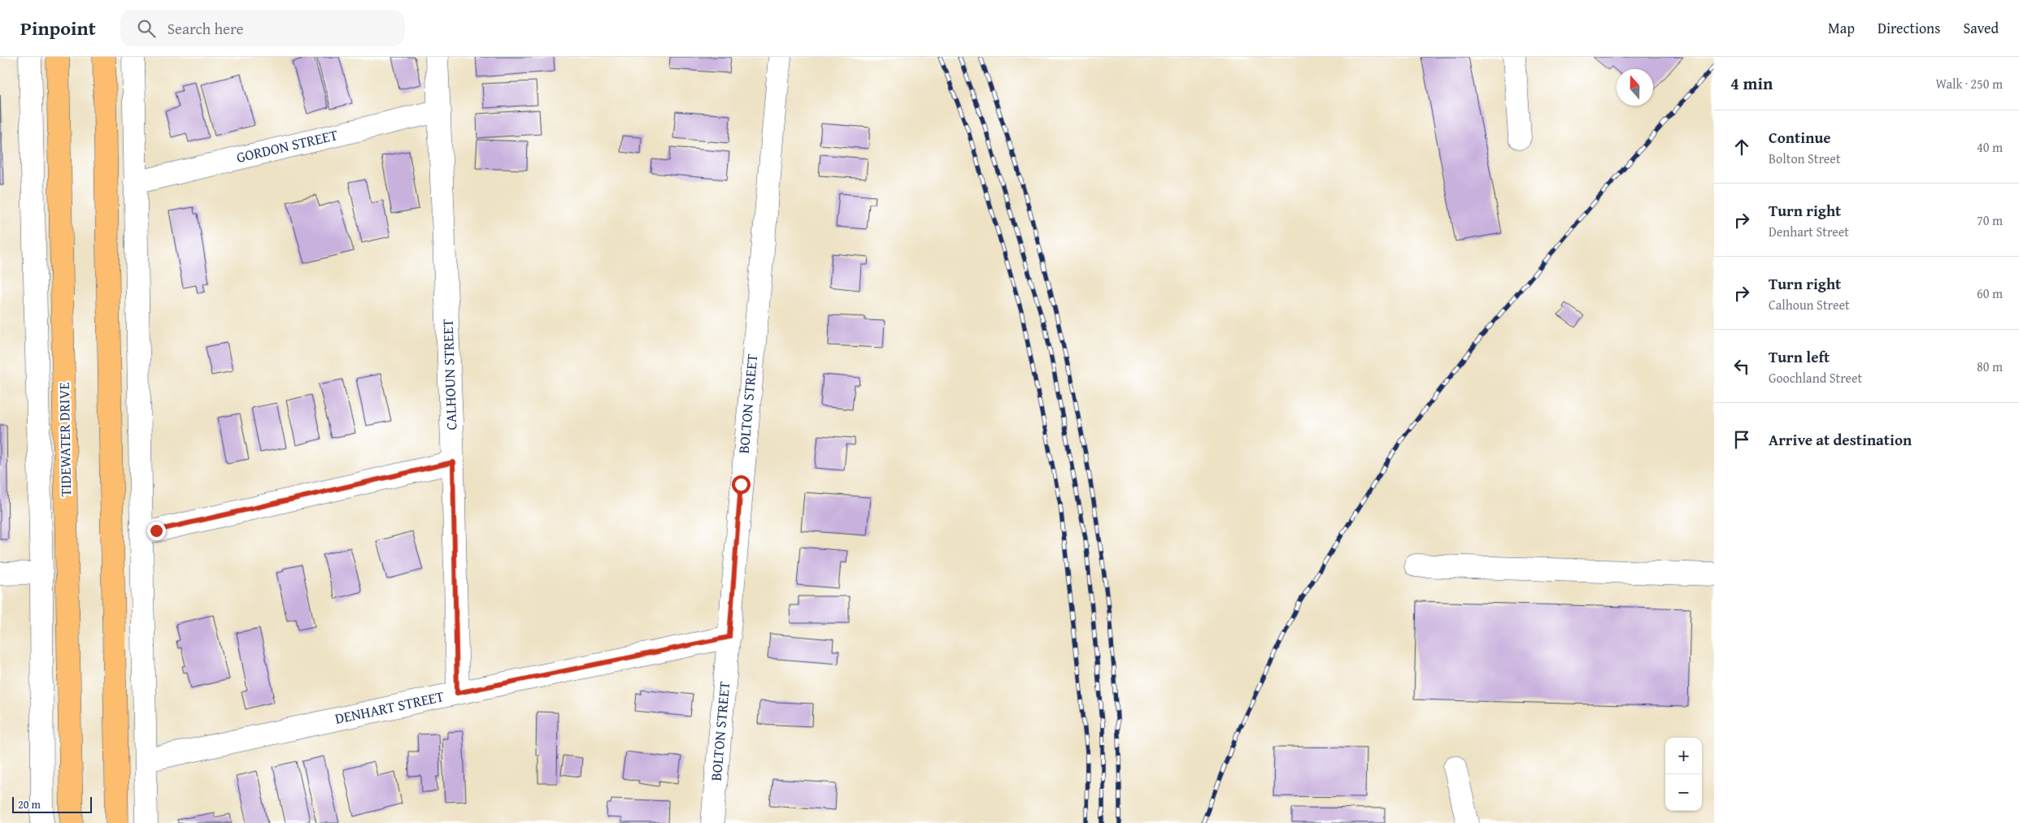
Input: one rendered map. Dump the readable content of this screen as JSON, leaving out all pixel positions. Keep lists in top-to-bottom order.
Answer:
{
  "streets": {
    "highway": ["TIDEWATER DRIVE"],
    "street": [
      "GORDON STREET",
      "CALHOUN STREET",
      "BOLTON STREET",
      "DENHART STREET"
    ]
  },
  "crossings": [
    ["GORDON STREET", "CALHOUN STREET"],
    ["CALHOUN STREET", "DENHART STREET"],
    ["BOLTON STREET", "DENHART STREET"]
  ],
  "scale_bar": "20 m",
  "north": "top",
  "page": {
    "header": "Pinpoint",
    "search": "Search here",
    "nav": ["Map", "Directions", "Saved"],
    "heading": ["4 min", "Walk · 250 m"],
    "list": [
      ["Continue", "Bolton Street", "40 m"],
      ["Turn right", "Denhart Street", "70 m"],
      ["Turn right", "Calhoun Street", "60 m"],
      ["Turn left", "Goochland Street", "80 m"],
      "Arrive at destination"
    ],
    "map_buttons": ["+", "−"],
    "scale": "20 m"
  }
}
